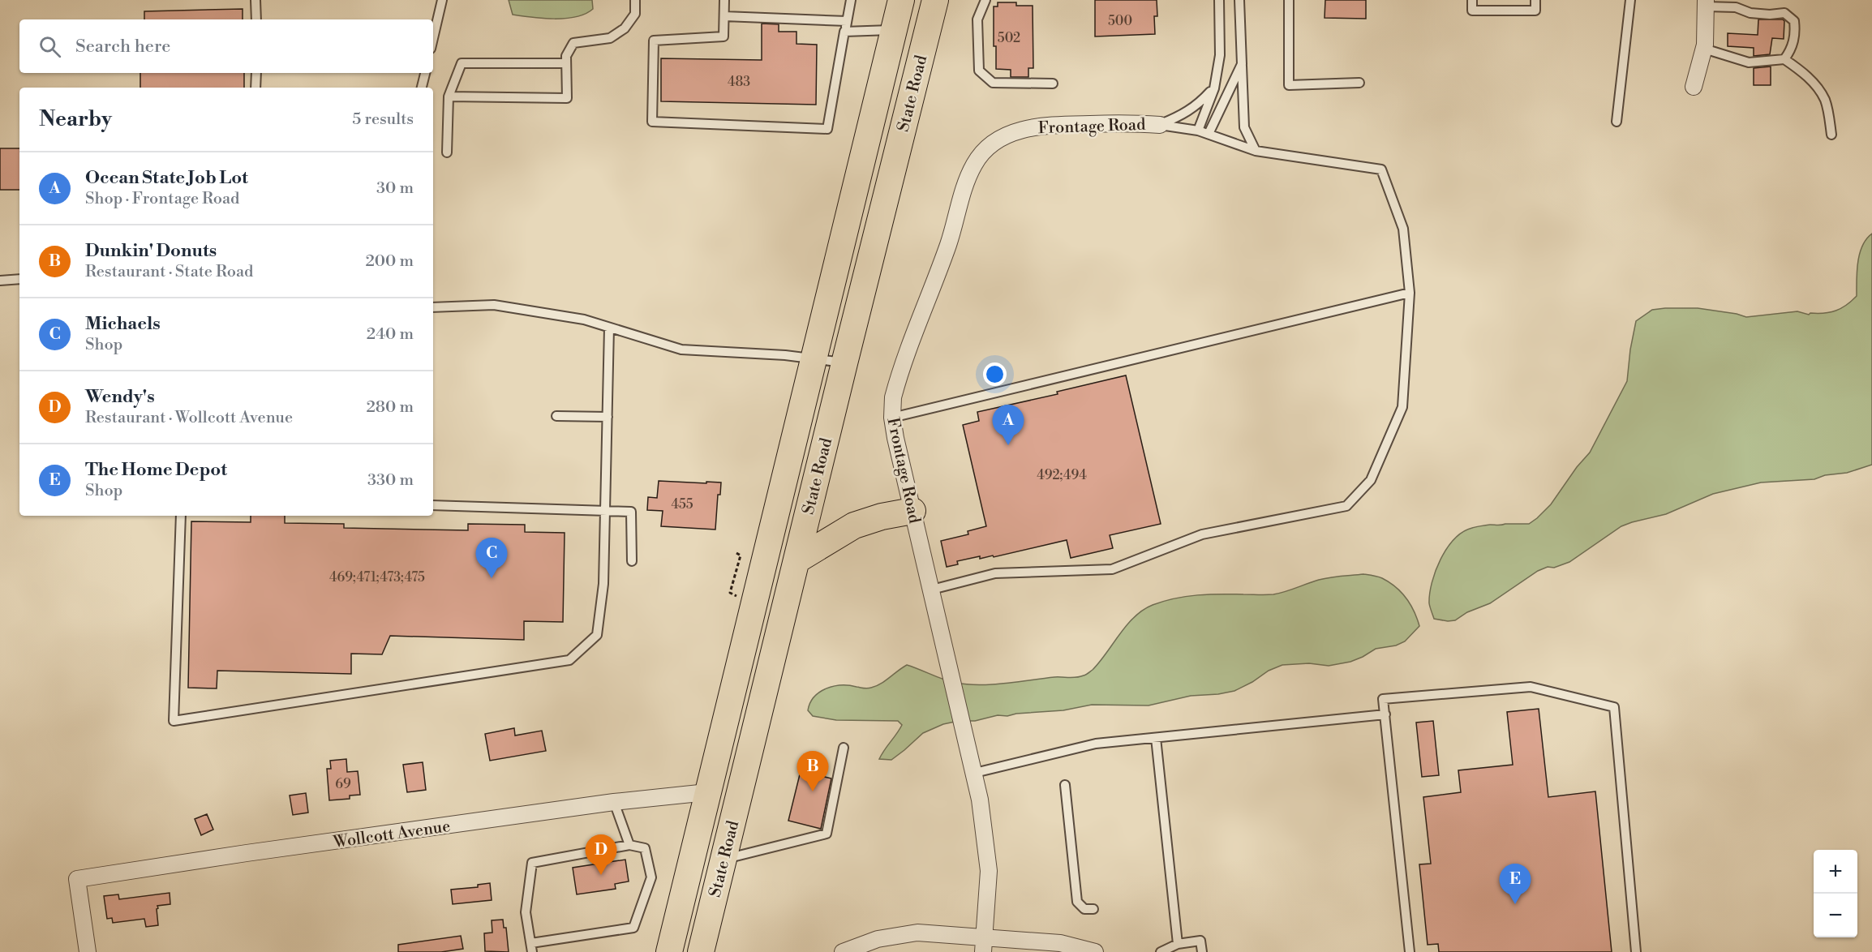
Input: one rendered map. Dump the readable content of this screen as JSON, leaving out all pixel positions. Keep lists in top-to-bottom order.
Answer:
{
  "streets": {
    "main road": ["State Road"],
    "street": ["Frontage Road", "Wollcott Avenue"]
  },
  "crossings": [
    ["State Road", "Wollcott Avenue"]
  ],
  "house_numbers": [
    "500",
    "502",
    "483",
    "492;494",
    "455",
    "469;471;473;475",
    "69"
  ],
  "page": {
    "search": "Search here",
    "heading": ["Nearby", "5 results"],
    "list": [
      {
        "mark": "A",
        "name": "Ocean State Job Lot",
        "note": "Shop · Frontage Road",
        "value": "30 m"
      },
      {
        "mark": "B",
        "name": "Dunkin' Donuts",
        "note": "Restaurant · State Road",
        "value": "200 m"
      },
      {
        "mark": "C",
        "name": "Michaels",
        "note": "Shop",
        "value": "240 m"
      },
      {
        "mark": "D",
        "name": "Wendy's",
        "note": "Restaurant · Wollcott Avenue",
        "value": "280 m"
      },
      {
        "mark": "E",
        "name": "The Home Depot",
        "note": "Shop",
        "value": "330 m"
      }
    ],
    "pins": [
      "A",
      "C",
      "B",
      "D",
      "E"
    ],
    "map_buttons": ["+", "−"]
  }
}
